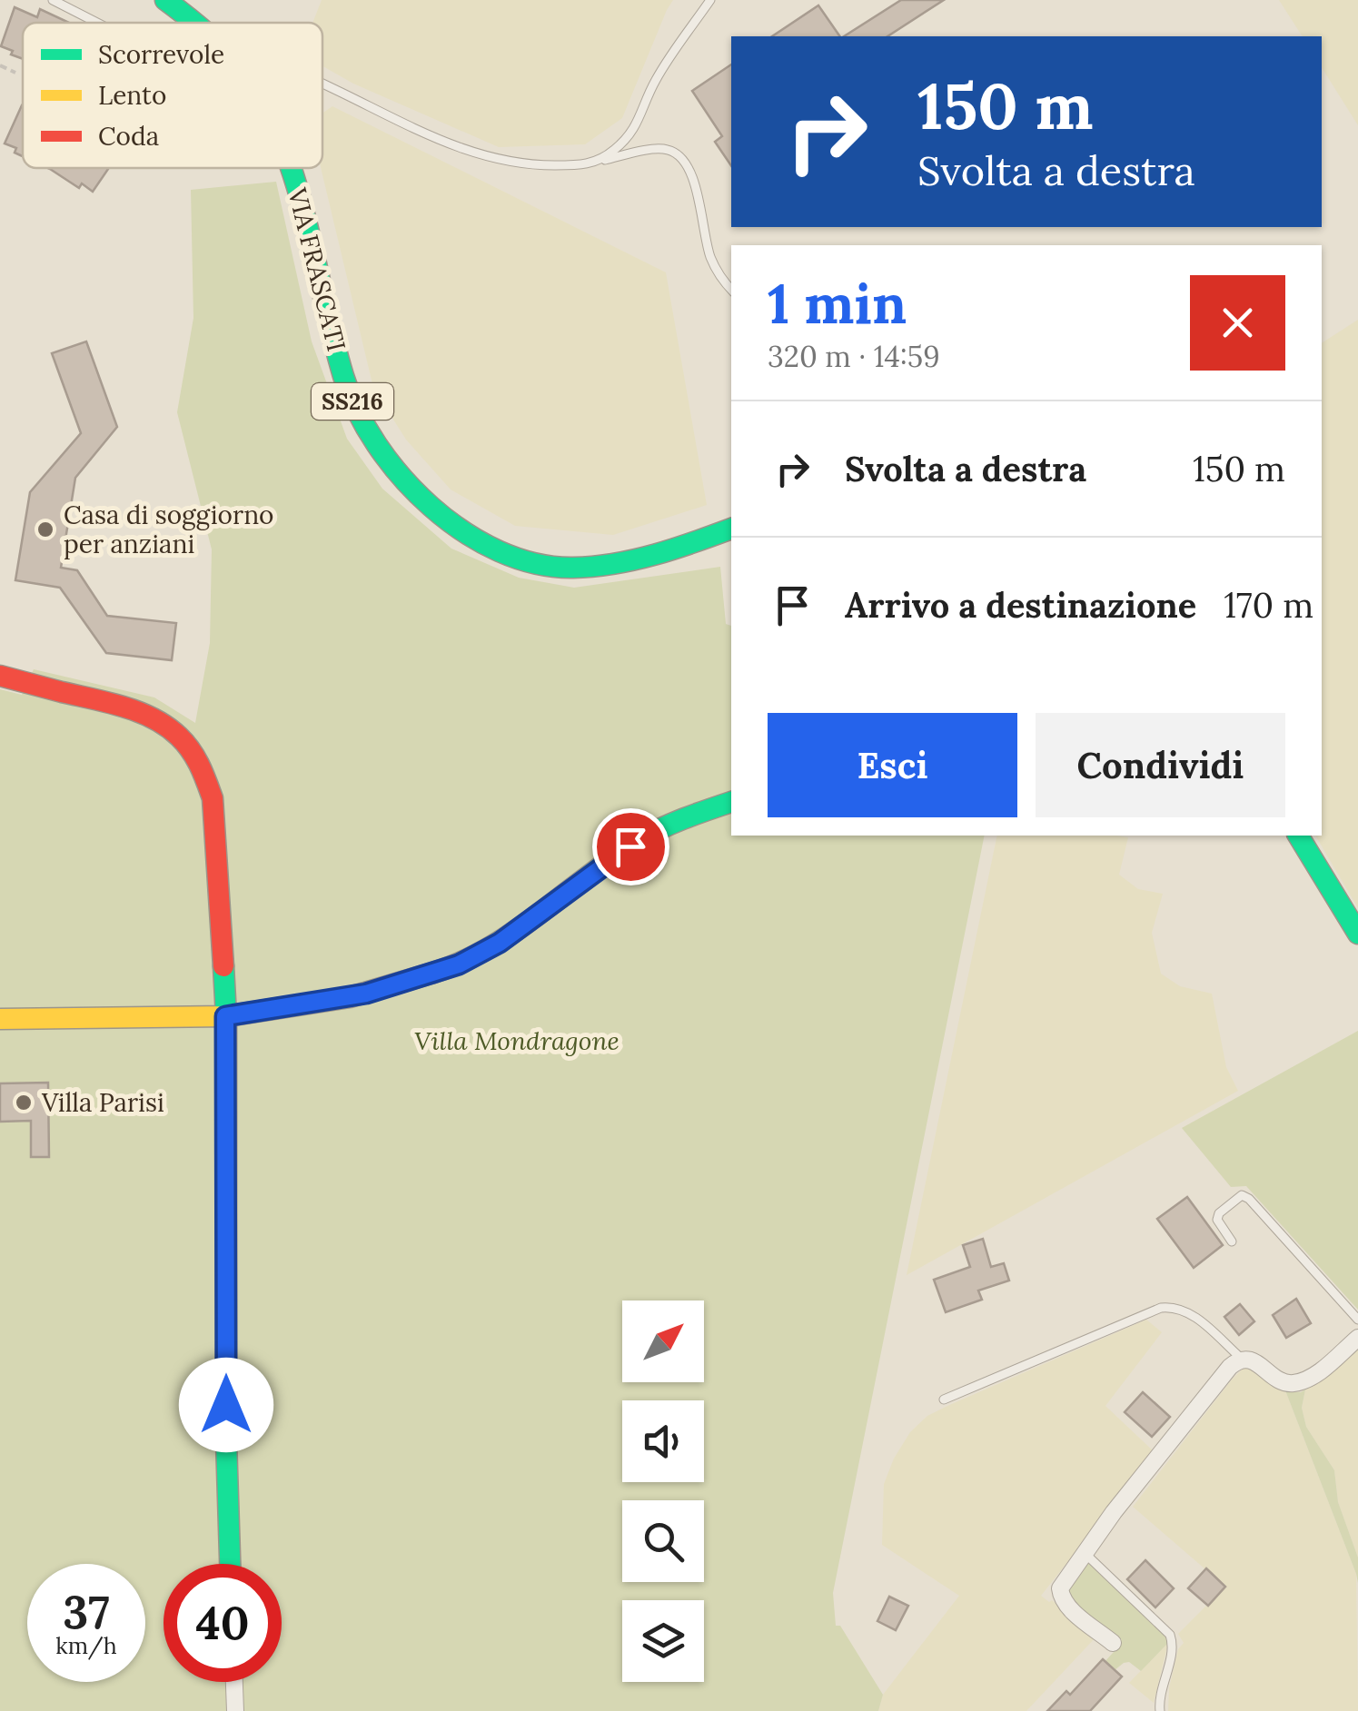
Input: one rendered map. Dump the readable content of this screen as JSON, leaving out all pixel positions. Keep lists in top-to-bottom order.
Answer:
{
  "streets": {
    "street": ["VIA FRASCATI", "SS216"]
  },
  "parks": ["Villa Mondragone"],
  "places": ["Casa di soggiorno per anziani", "Villa Parisi"],
  "legend": ["Scorrevole", "Lento", "Coda"],
  "north": "top right",
  "page": {
    "turn": ["150 m", "Svolta a destra"],
    "heading": ["1 min", "320 m · 14:59"],
    "list": [
      {
        "name": "Svolta a destra",
        "value": "150 m"
      },
      {
        "name": "Arrivo a destinazione",
        "value": "170 m"
      }
    ],
    "buttons": ["Esci", "Condividi"],
    "speed": "37 km/h",
    "limit": "40"
  }
}
